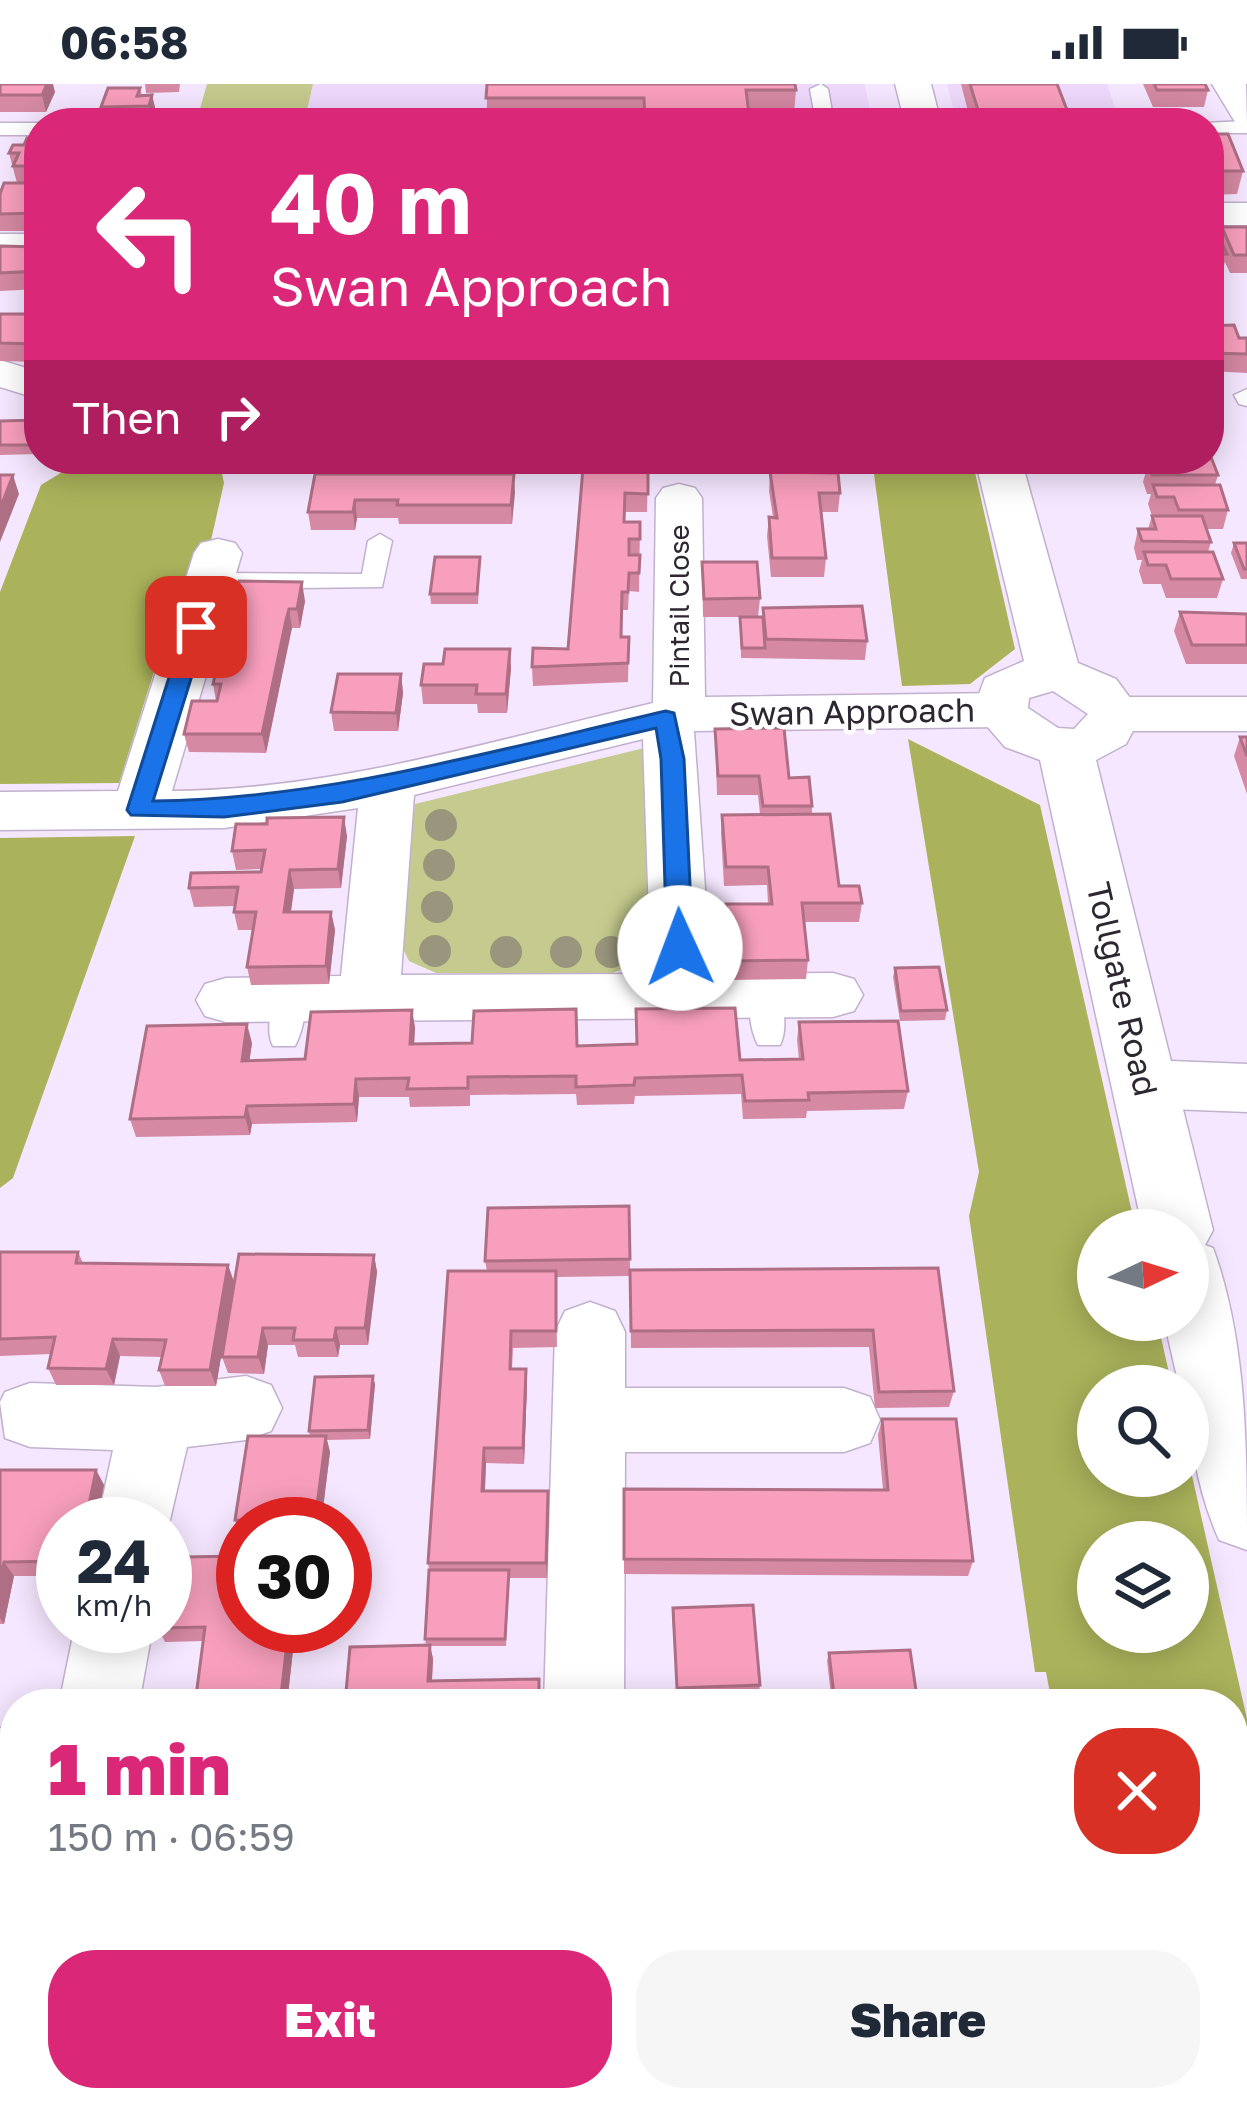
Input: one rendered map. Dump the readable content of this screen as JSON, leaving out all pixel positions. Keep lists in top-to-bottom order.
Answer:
{
  "streets": {
    "street": ["Pintail Close", "Swan Approach", "Tollgate Road"]
  },
  "crossings": [
    ["Pintail Close", "Swan Approach"],
    ["Swan Approach", "Tollgate Road"]
  ],
  "north": "right",
  "page": {
    "status": "06:58",
    "turn": ["40 m", "Swan Approach"],
    "then": "Then",
    "speed": "24 km/h",
    "limit": "30",
    "heading": ["1 min", "150 m · 06:59"],
    "buttons": ["Exit", "Share"]
  }
}
